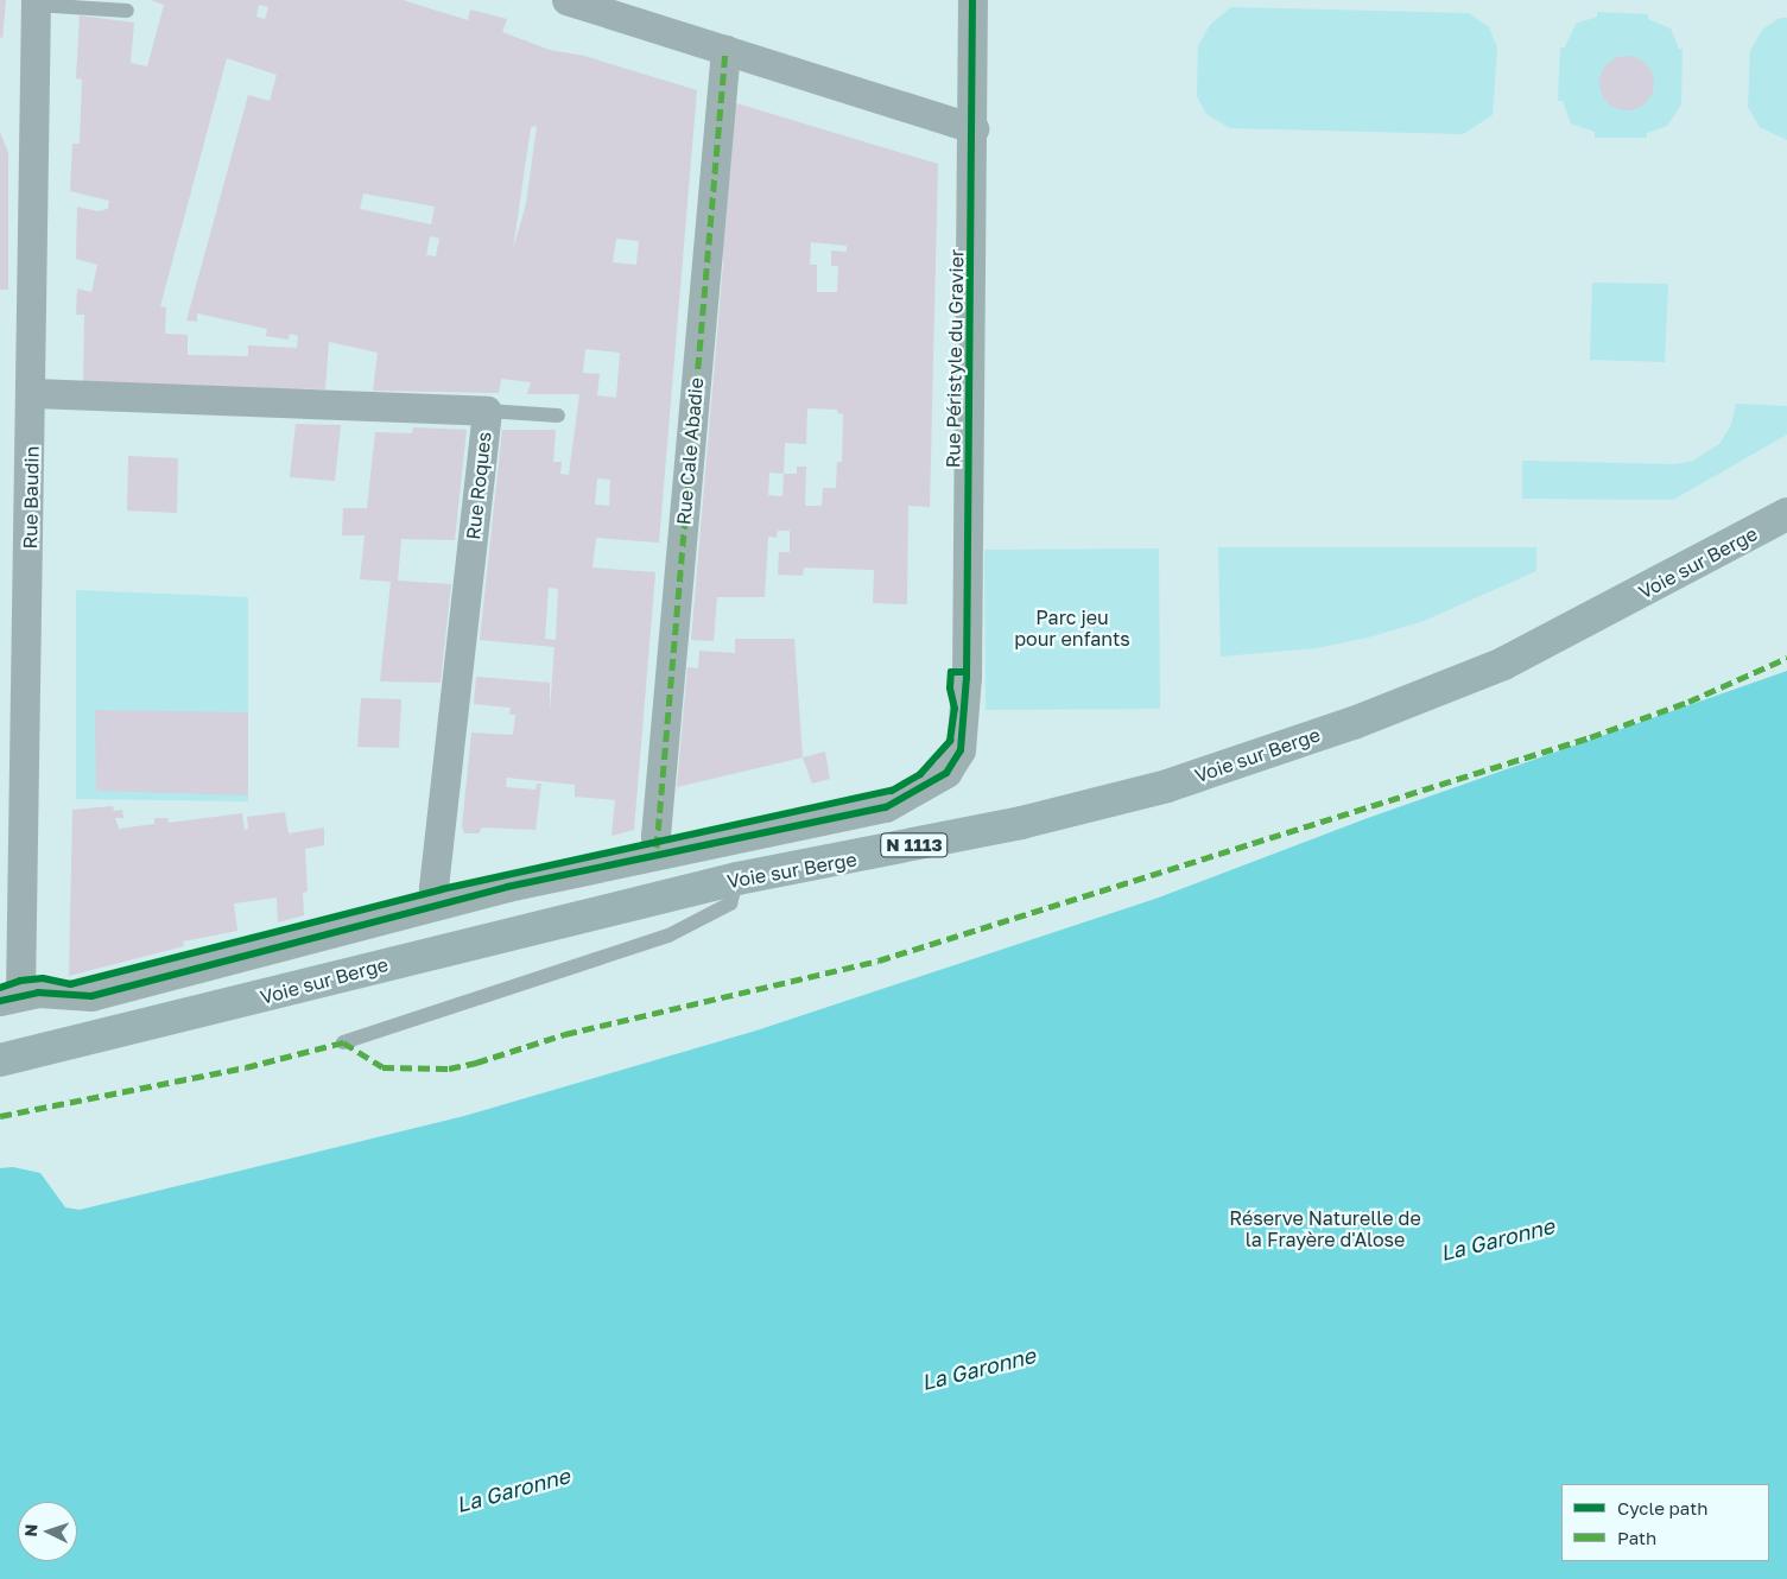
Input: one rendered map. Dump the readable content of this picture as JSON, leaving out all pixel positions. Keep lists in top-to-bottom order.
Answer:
{
  "streets": {
    "main road": ["Voie sur Berge", "N 1113"],
    "street": [
      "Rue Péristyle du Gravier",
      "Rue Cale Abadie",
      "Rue Roques",
      "Rue Baudin"
    ]
  },
  "crossings": [
    ["Rue Péristyle du Gravier", "Rue Cale Abadie"],
    ["Rue Péristyle du Gravier", "Rue Roques"],
    ["Rue Péristyle du Gravier", "Rue Baudin"],
    ["Rue Roques", "Rue Baudin"]
  ],
  "water": ["La Garonne"],
  "parks": ["Parc jeu pour enfants", "Réserve Naturelle de la Frayère d'Alose"],
  "legend": ["Cycle path", "Path"],
  "north": "left"
}
